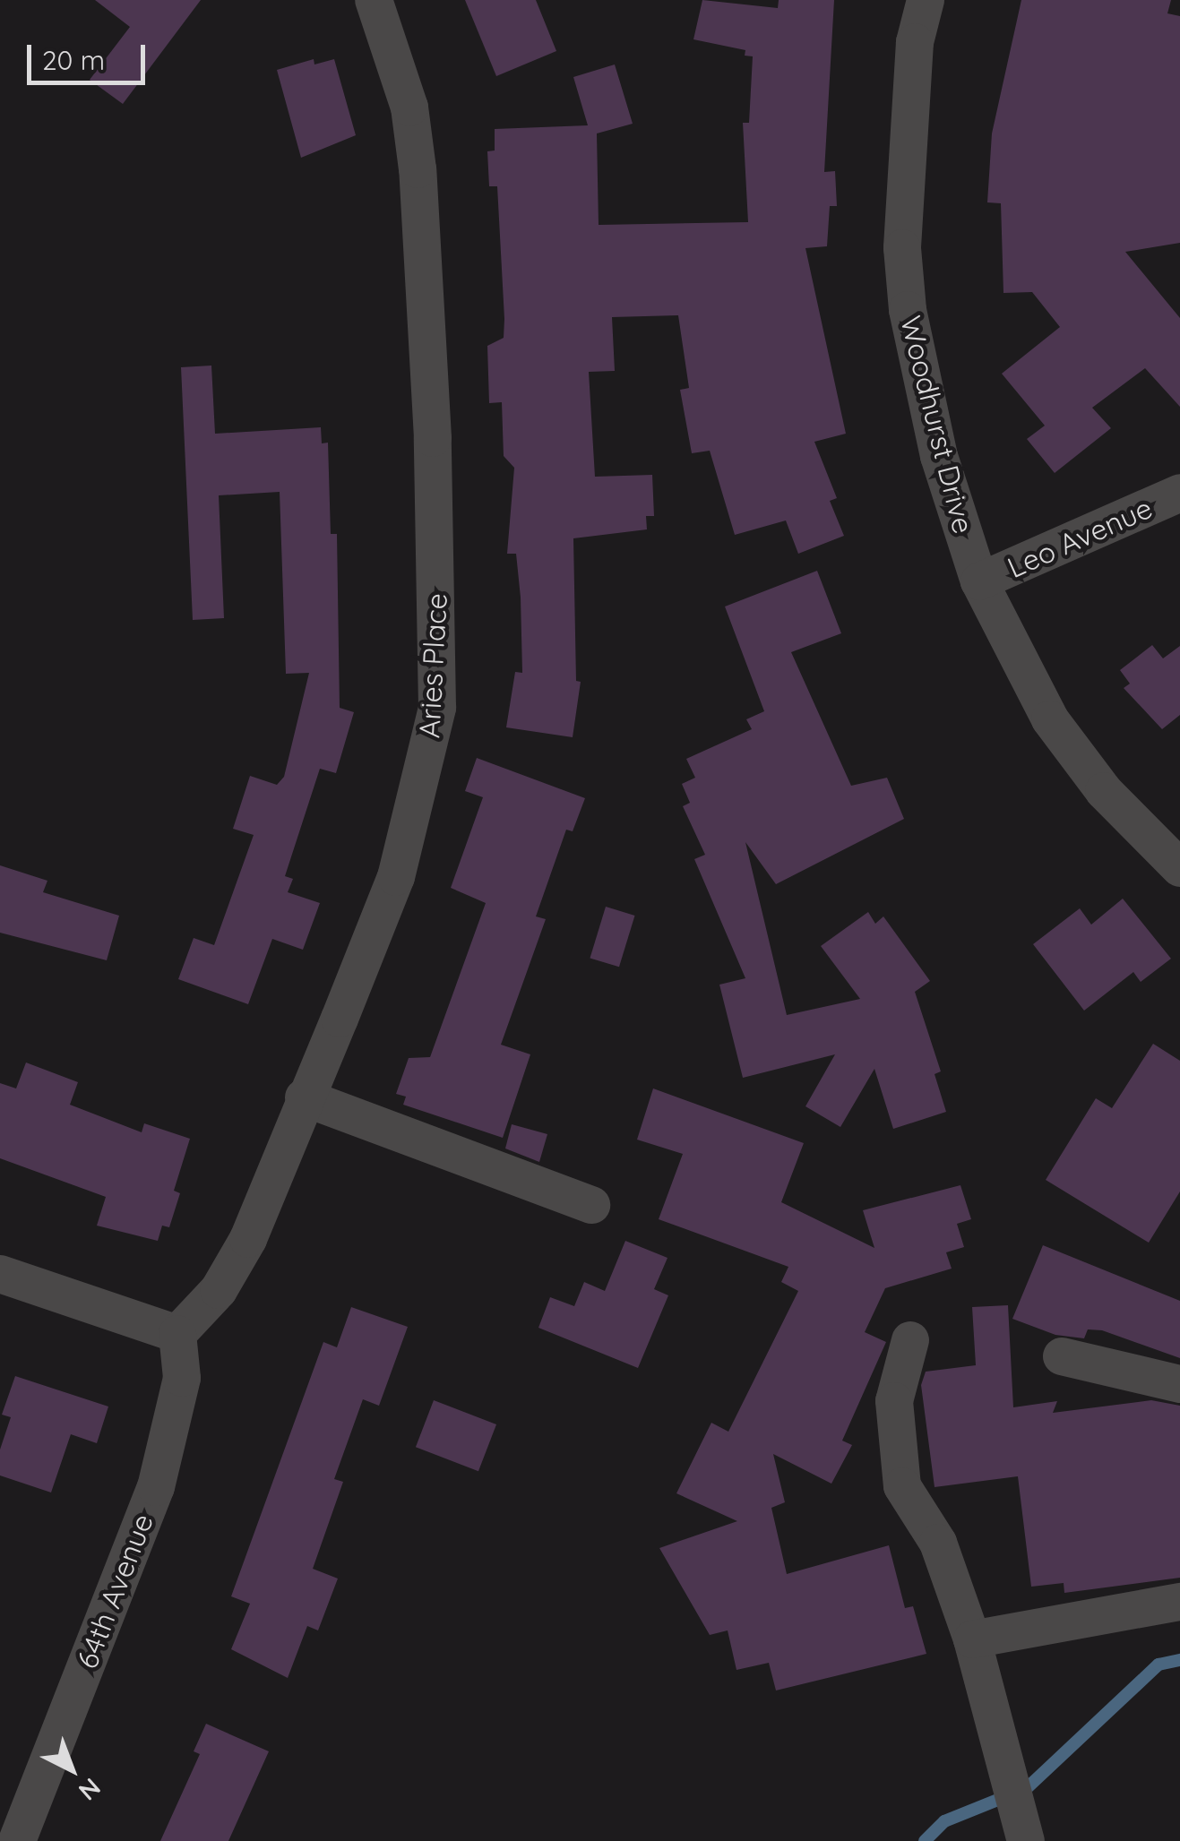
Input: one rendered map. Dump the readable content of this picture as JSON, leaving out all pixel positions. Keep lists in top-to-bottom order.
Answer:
{
  "streets": {
    "street": [
      "Woodhurst Drive",
      "Leo Avenue",
      "Aries Place",
      "64th Avenue"
    ]
  },
  "crossings": [
    ["Woodhurst Drive", "Leo Avenue"],
    ["Aries Place", "64th Avenue"]
  ],
  "scale_bar": "20 m",
  "north": "bottom right"
}
